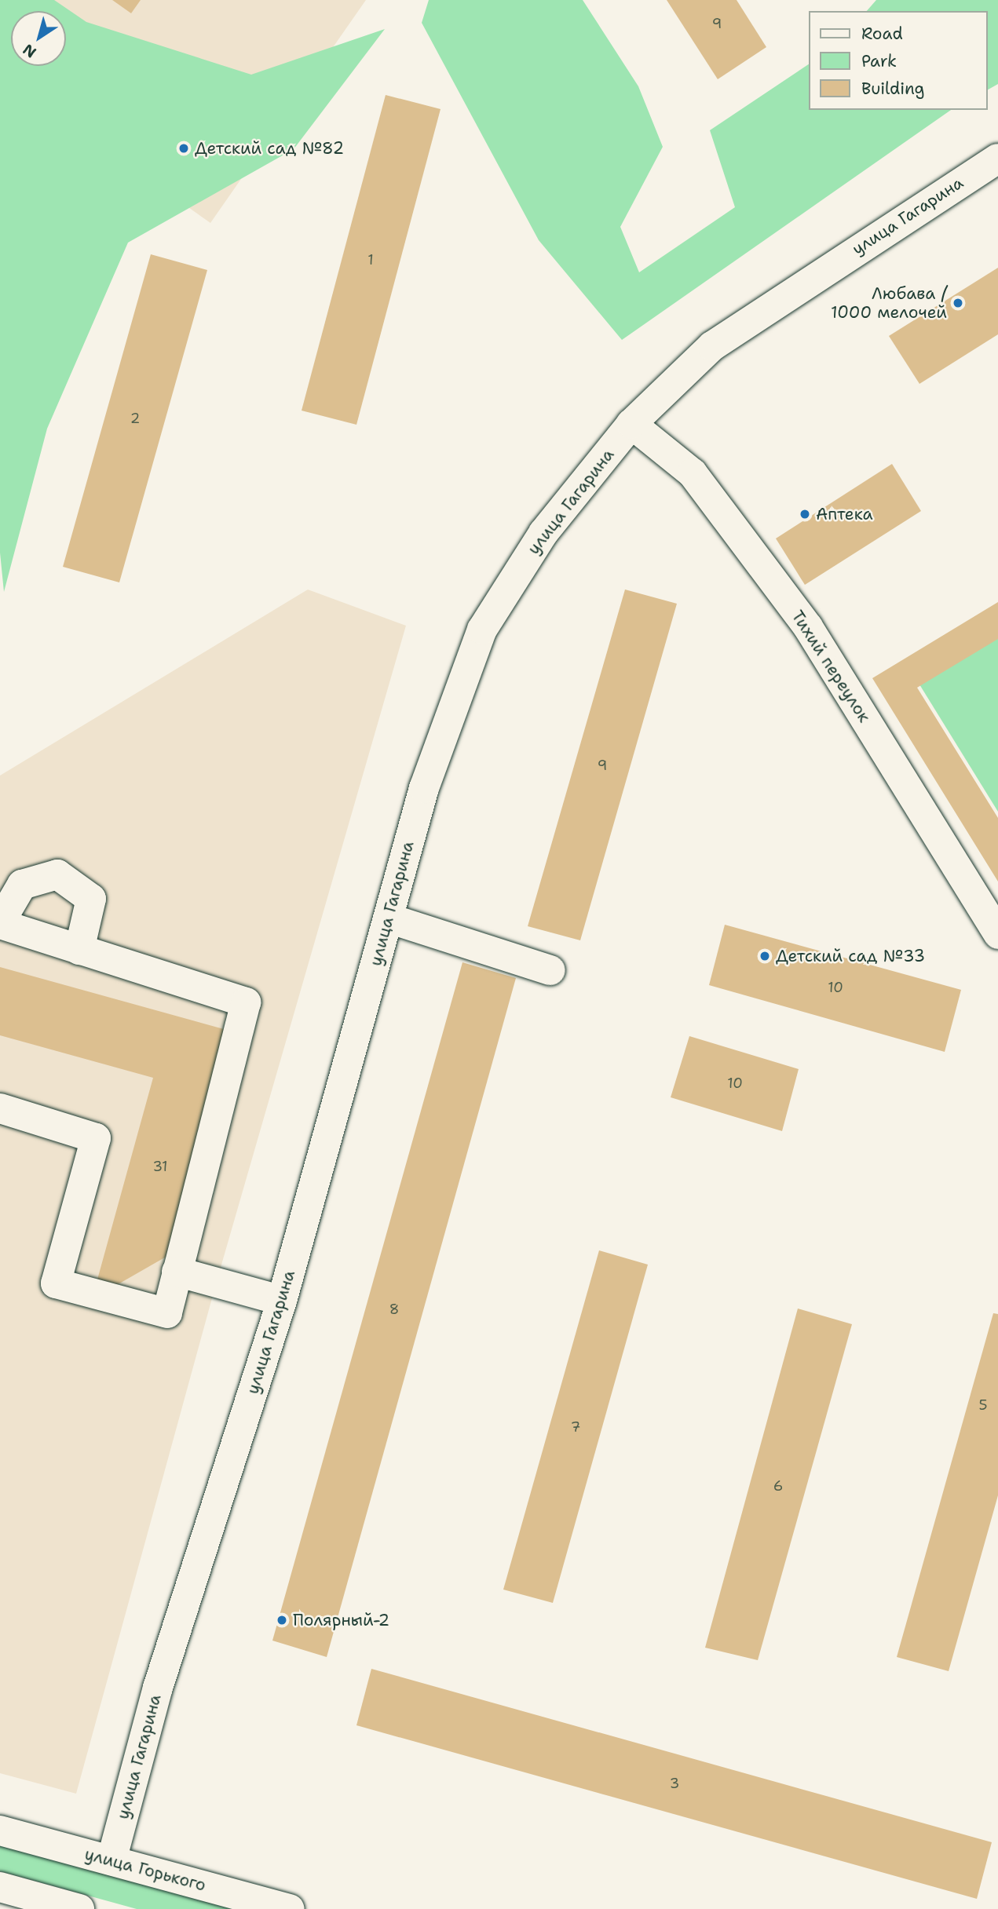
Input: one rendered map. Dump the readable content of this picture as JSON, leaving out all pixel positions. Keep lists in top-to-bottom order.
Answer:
{
  "streets": {
    "street": ["улица Гагарина", "Тихий переулок", "улица Горького"]
  },
  "crossings": [
    ["улица Гагарина", "Тихий переулок"],
    ["улица Гагарина", "улица Горького"]
  ],
  "places": [
    "Детский сад №82",
    "Любава / 1000 мелочей",
    "Аптека",
    "Детский сад №33",
    "Полярный-2"
  ],
  "house_numbers": [
    "9",
    "1",
    "2",
    "9",
    "10",
    "10",
    "31",
    "8",
    "5",
    "7",
    "6",
    "3"
  ],
  "legend": ["Road", "Park", "Building"],
  "north": "bottom left"
}
